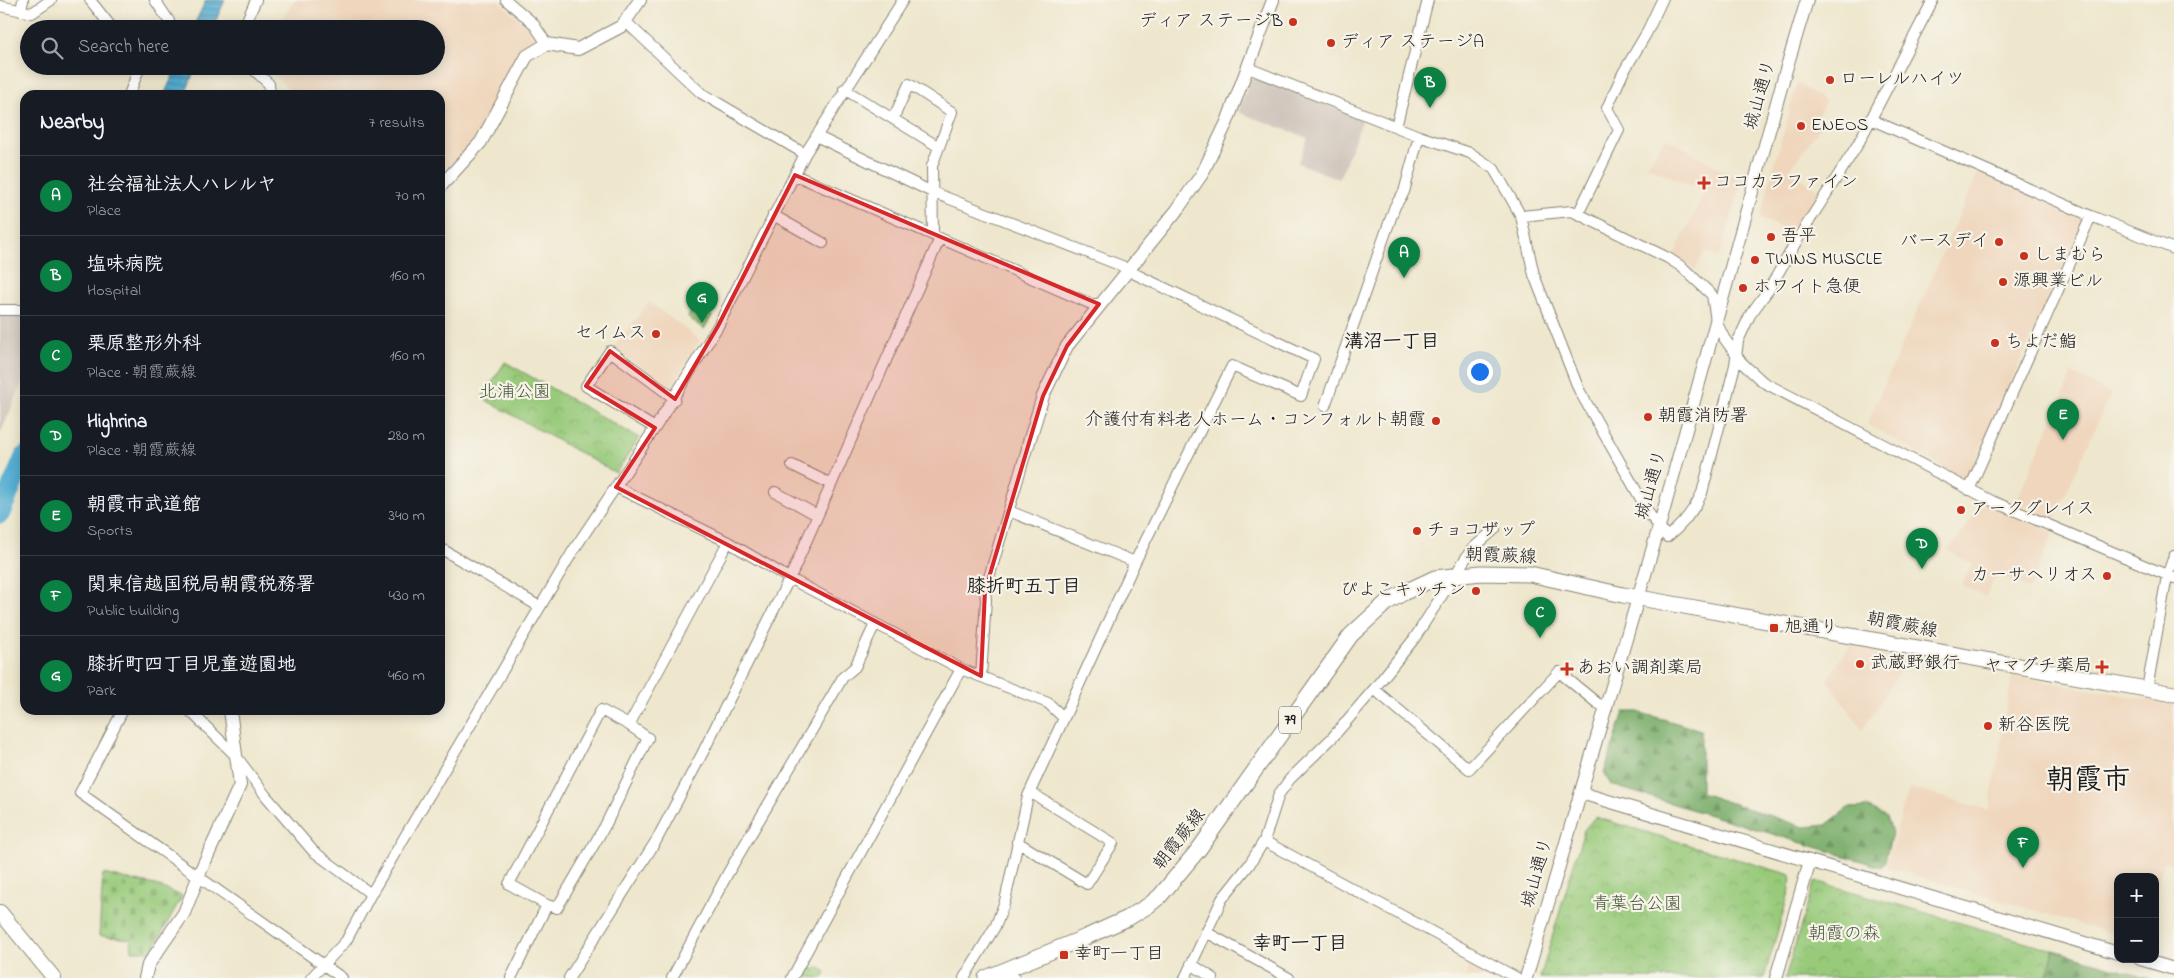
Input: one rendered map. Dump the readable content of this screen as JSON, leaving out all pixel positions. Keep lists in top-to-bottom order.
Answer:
{
  "streets": {
    "main road": ["朝霞蕨線", "79"],
    "street": ["城山通り"]
  },
  "crossings": [
    ["城山通り", "朝霞蕨線"]
  ],
  "districts": [
    "溝沼一丁目",
    "膝折町五丁目",
    "朝霞市",
    "幸町一丁目"
  ],
  "parks": ["北浦公園", "青葉台公園", "朝霞の森"],
  "places": {
    "other": [
      "ディア ステージB",
      "ディア ステージA",
      "ローレルハイツ",
      "ENEOS",
      "吾平",
      "バースデイ",
      "しまむら",
      "TWINS MUSCLE",
      "源興業ビル",
      "ホワイト急便",
      "セイムス",
      "ちよだ鮨",
      "朝霞消防署",
      "介護付有料老人ホーム・コンフォルト朝霞",
      "アークグレイス",
      "チョコザップ",
      "カーサヘリオス",
      "ぴよこキッチン",
      "武蔵野銀行",
      "新谷医院"
    ],
    "health": ["ココカラファイン", "ヤマグチ薬局", "あおい調剤薬局"],
    "transit": ["旭通り", "幸町一丁目"]
  },
  "page": {
    "search": "Search here",
    "pins": [
      "B",
      "A",
      "G",
      "E",
      "D",
      "C",
      "F"
    ],
    "heading": ["Nearby", "7 results"],
    "list": [
      {
        "mark": "A",
        "name": "社会福祉法人ハレルヤ",
        "note": "Place",
        "value": "70 m"
      },
      {
        "mark": "B",
        "name": "塩味病院",
        "note": "Hospital",
        "value": "160 m"
      },
      {
        "mark": "C",
        "name": "栗原整形外科",
        "note": "Place · 朝霞蕨線",
        "value": "160 m"
      },
      {
        "mark": "D",
        "name": "Highrina",
        "note": "Place · 朝霞蕨線",
        "value": "280 m"
      },
      {
        "mark": "E",
        "name": "朝霞市武道館",
        "note": "Sports",
        "value": "340 m"
      },
      {
        "mark": "F",
        "name": "関東信越国税局朝霞税務署",
        "note": "Public building",
        "value": "430 m"
      },
      {
        "mark": "G",
        "name": "膝折町四丁目児童遊園地",
        "note": "Park",
        "value": "460 m"
      }
    ],
    "map_buttons": ["+", "−"]
  }
}
